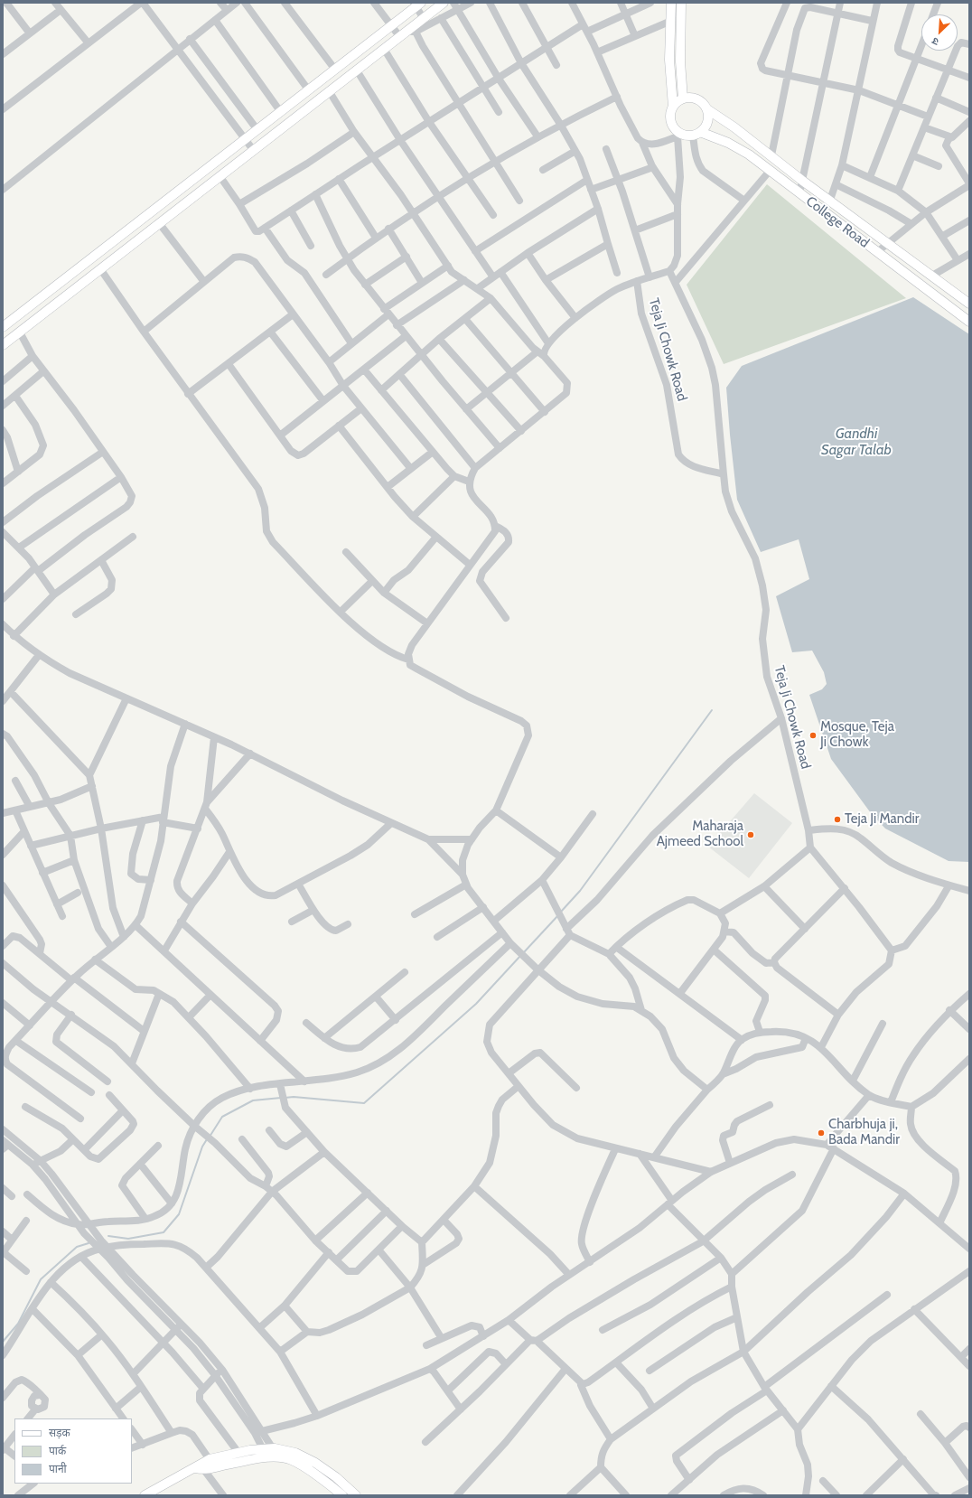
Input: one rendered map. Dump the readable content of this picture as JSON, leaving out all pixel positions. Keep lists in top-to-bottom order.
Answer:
{
  "streets": {
    "main road": ["College Road"],
    "street": ["Teja Ji Chowk Road"]
  },
  "water": ["Gandhi Sagar Talab"],
  "places": [
    "Mosque, Teja Ji Chowk",
    "Teja Ji Mandir",
    "Maharaja Ajmeed School",
    "Charbhuja ji, Bada Mandir"
  ],
  "legend": ["सड़क", "पार्क", "पानी"],
  "north": "bottom left"
}
